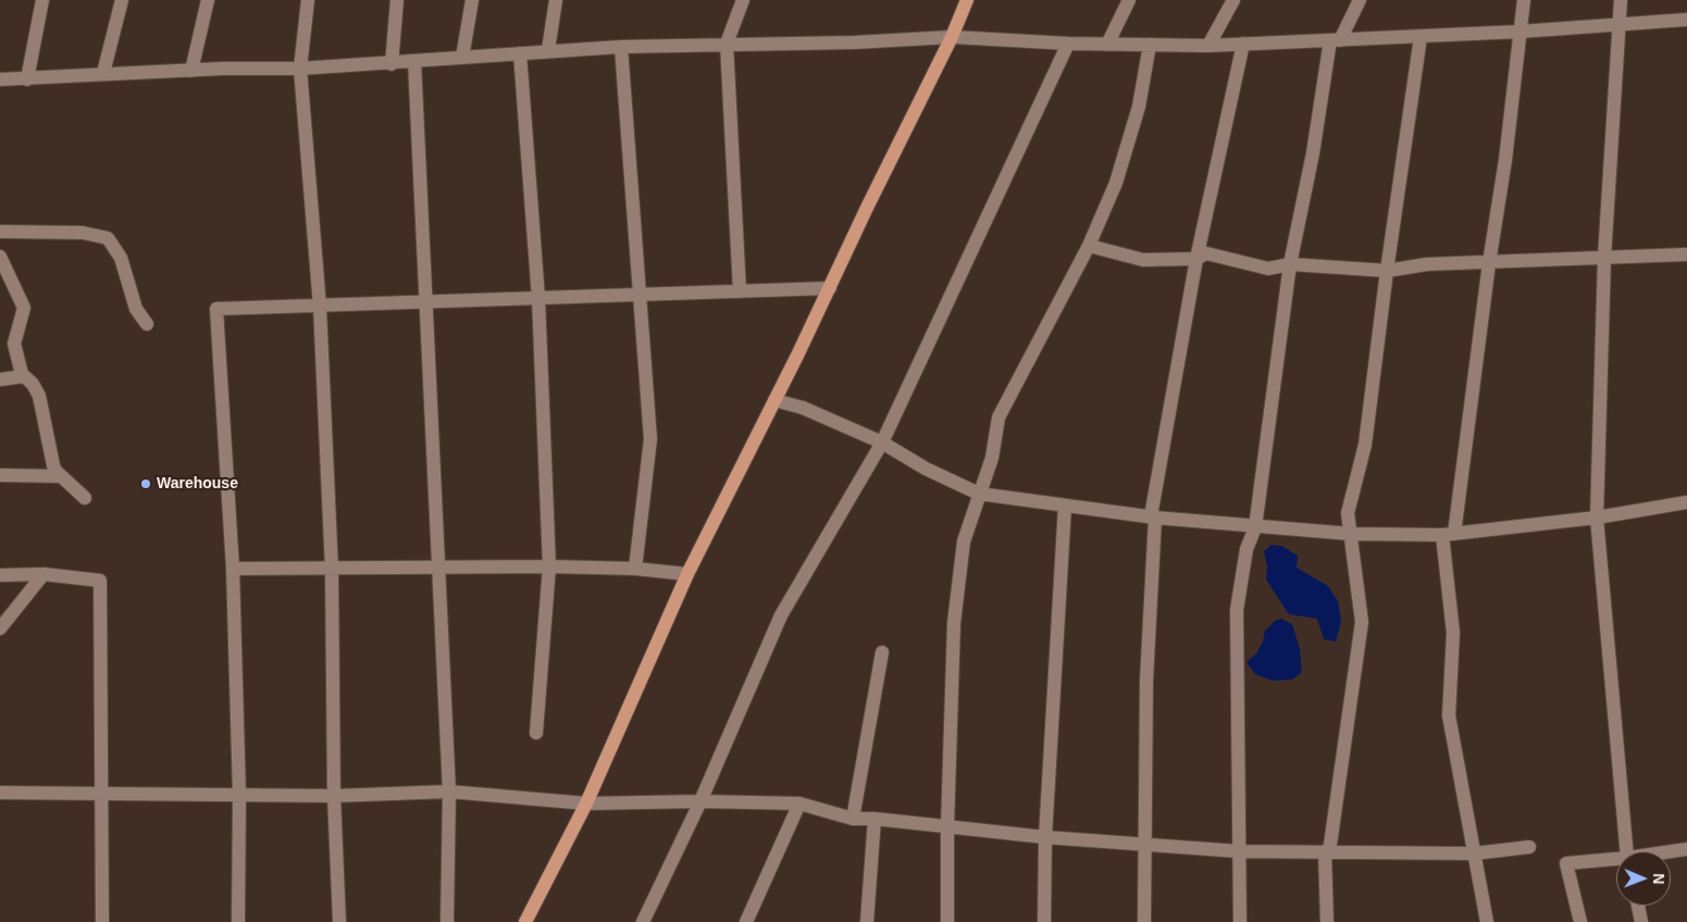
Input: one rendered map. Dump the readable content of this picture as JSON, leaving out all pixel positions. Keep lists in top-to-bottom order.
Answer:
{
  "places": ["Warehouse"],
  "north": "right"
}
